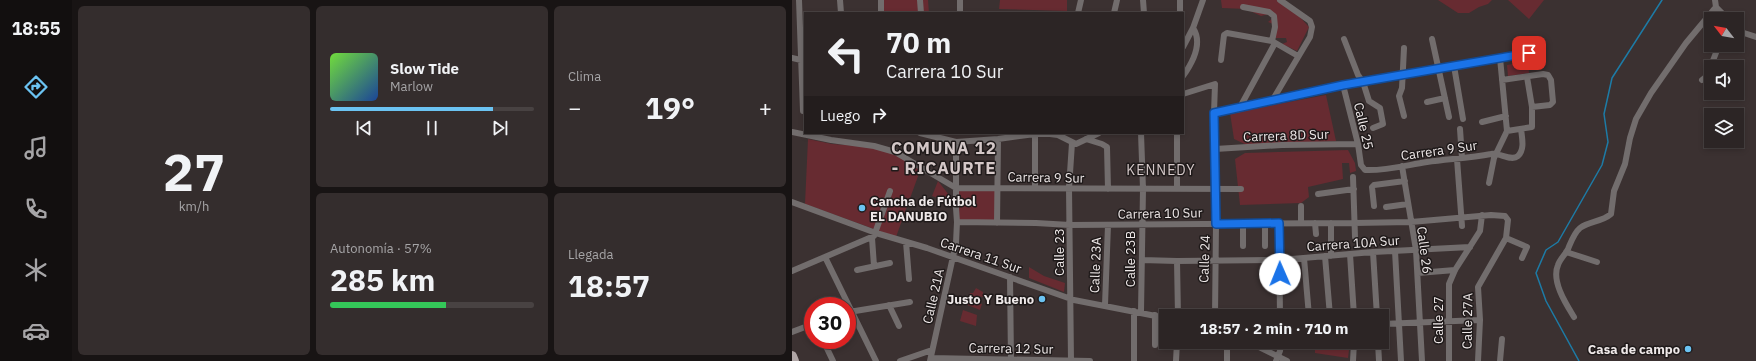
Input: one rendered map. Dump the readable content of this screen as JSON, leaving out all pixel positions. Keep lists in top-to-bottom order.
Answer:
{
  "streets": {
    "street": [
      "Calle 25",
      "Carrera 8D Sur",
      "Carrera 9 Sur",
      "Carrera 10 Sur",
      "Carrera 10A Sur",
      "Calle 26",
      "Calle 23",
      "Carrera 11 Sur",
      "Calle 23B",
      "Calle 24",
      "Calle 23A",
      "Calle 21A",
      "Calle 27",
      "Calle 27A",
      "Carrera 12 Sur"
    ]
  },
  "crossings": [
    ["Calle 25", "Carrera 8D Sur"],
    ["Calle 25", "Carrera 9 Sur"],
    ["Carrera 8D Sur", "Calle 24"],
    ["Carrera 9 Sur", "Calle 26"],
    ["Carrera 9 Sur", "Calle 23"],
    ["Carrera 9 Sur", "Calle 23B"],
    ["Carrera 9 Sur", "Calle 24"],
    ["Carrera 9 Sur", "Calle 21A"],
    ["Carrera 10 Sur", "Calle 26"],
    ["Carrera 10 Sur", "Calle 23"],
    ["Carrera 10 Sur", "Calle 23B"],
    ["Carrera 10 Sur", "Calle 24"],
    ["Carrera 10 Sur", "Calle 23A"],
    ["Carrera 10 Sur", "Calle 21A"],
    ["Carrera 10 Sur", "Calle 27"],
    ["Carrera 10 Sur", "Calle 27A"],
    ["Carrera 10A Sur", "Calle 26"],
    ["Carrera 10A Sur", "Calle 23B"],
    ["Carrera 10A Sur", "Calle 24"],
    ["Carrera 10A Sur", "Calle 27"],
    ["Calle 23", "Carrera 11 Sur"],
    ["Calle 23", "Carrera 12 Sur"],
    ["Carrera 11 Sur", "Calle 23B"],
    ["Carrera 11 Sur", "Calle 23A"],
    ["Carrera 11 Sur", "Calle 21A"],
    ["Calle 21A", "Carrera 12 Sur"]
  ],
  "districts": ["COMUNA 12 - RICAURTE", "KENNEDY"],
  "places": ["Cancha de Fútbol EL DANUBIO", "Justo Y Bueno", "Casa de campo"],
  "north": "top left",
  "page": {
    "tabs": "18:55",
    "tile": [
      ["27", "km/h"],
      "Clima",
      ["Autonomía · 57%", "285 km"],
      ["Llegada", "18:57"]
    ],
    "turn": ["70 m", "Carrera 10 Sur"],
    "song": ["Slow Tide", "Marlow"],
    "heat": ["−", "19°", "+"],
    "then": "Luego",
    "limit": "30",
    "trip": "18:57 · 2 min · 710 m"
  }
}
